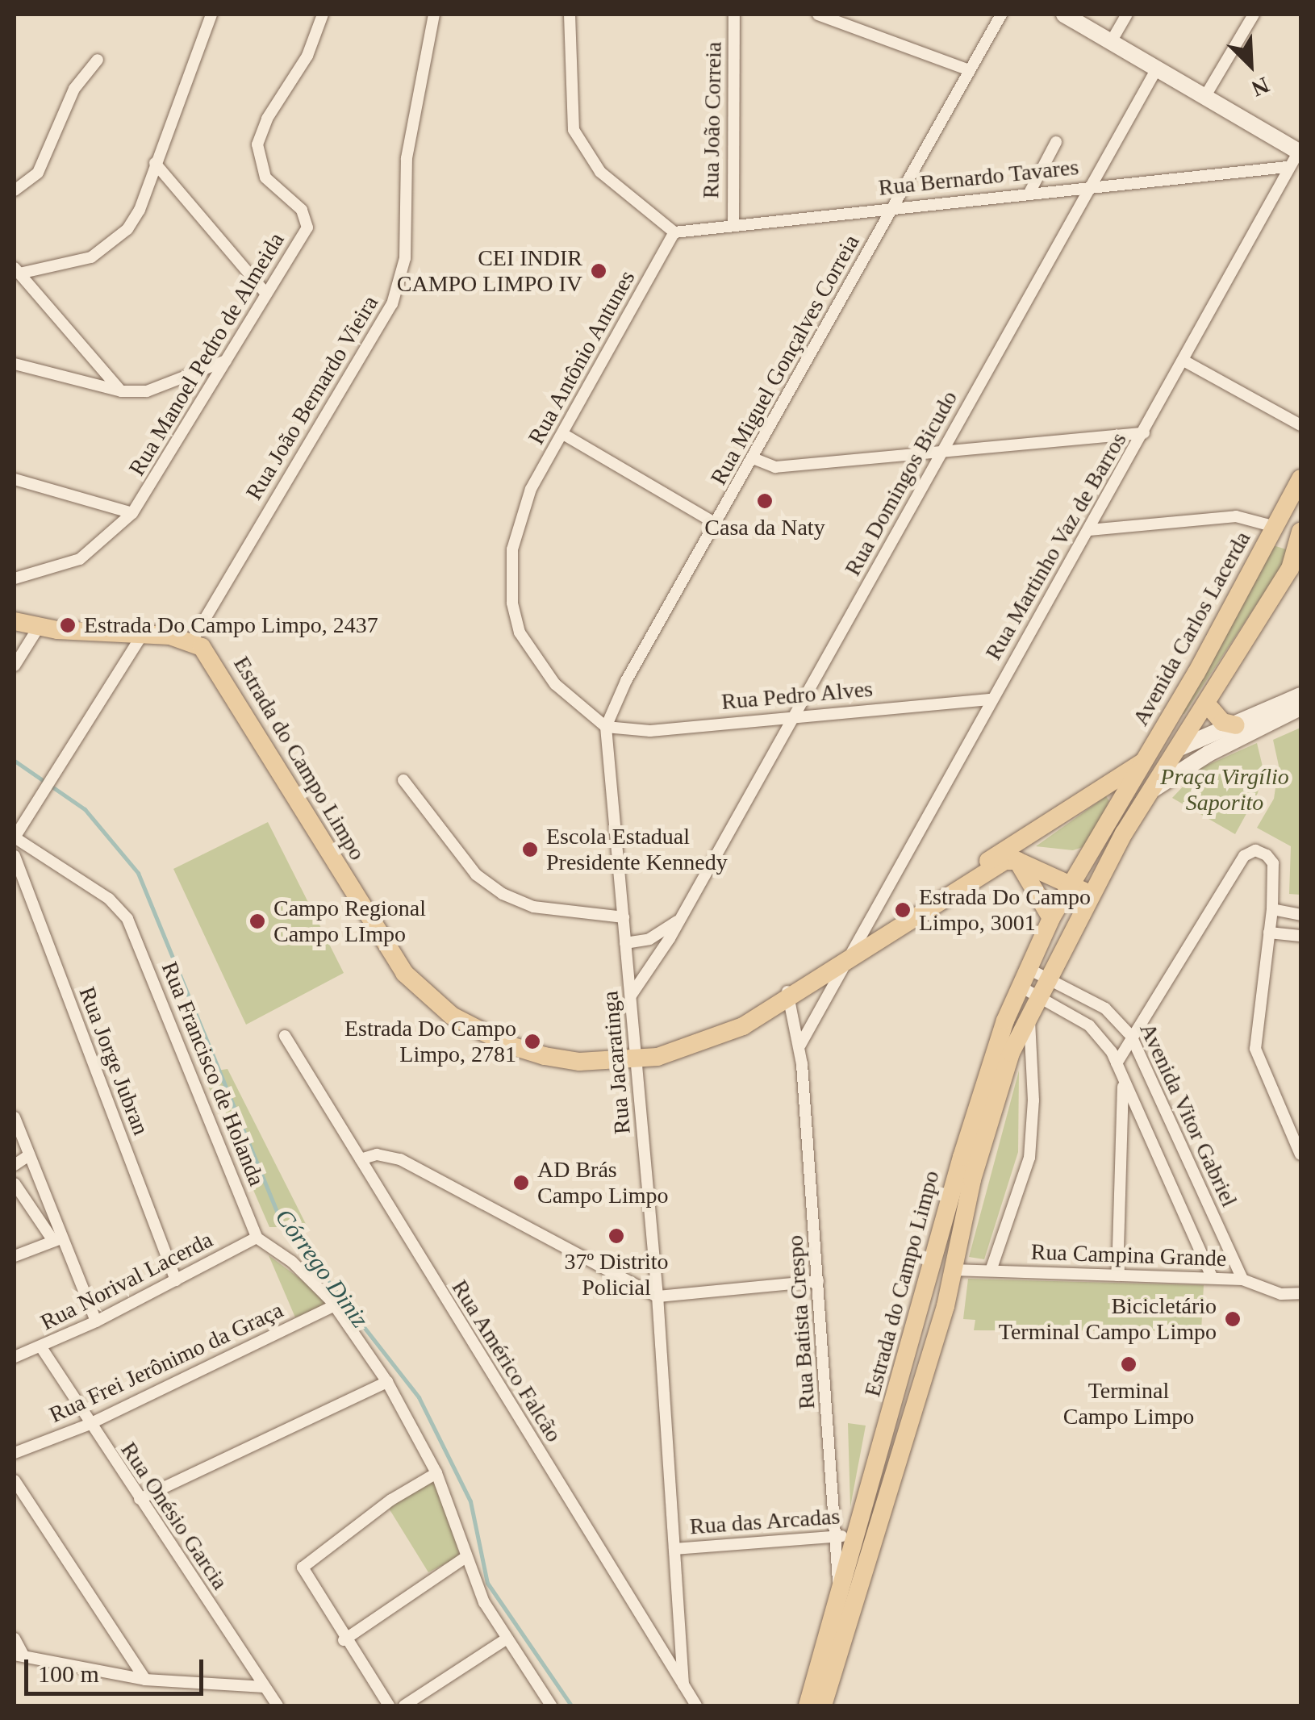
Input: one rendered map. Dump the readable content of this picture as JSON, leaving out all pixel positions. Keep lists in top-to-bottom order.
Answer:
{
  "streets": {
    "main road": ["Avenida Carlos Lacerda", "Estrada do Campo Limpo"],
    "street": [
      "Rua João Correia",
      "Rua Bernardo Tavares",
      "Rua Manoel Pedro de Almeida",
      "Rua Antônio Antunes",
      "Rua Miguel Gonçalves Correia",
      "Rua João Bernardo Vieira",
      "Rua Domingos Bicudo",
      "Rua Martinho Vaz de Barros",
      "Rua Pedro Alves",
      "Rua Jorge Jubran",
      "Rua Jacaratinga",
      "Rua Francisco de Holanda",
      "Avenida Vitor Gabriel",
      "Rua Campina Grande",
      "Rua Norival Lacerda",
      "Rua Batista Crespo",
      "Rua Américo Falcão",
      "Rua Frei Jerônimo da Graça",
      "Rua Onésio Garcia",
      "Rua das Arcadas"
    ]
  },
  "crossings": [
    ["Rua João Correia", "Rua Bernardo Tavares"],
    ["Rua Bernardo Tavares", "Rua Antônio Antunes"],
    ["Rua Bernardo Tavares", "Rua Miguel Gonçalves Correia"],
    ["Rua Bernardo Tavares", "Rua Domingos Bicudo"],
    ["Rua Bernardo Tavares", "Rua Martinho Vaz de Barros"],
    ["Rua Antônio Antunes", "Rua Miguel Gonçalves Correia"],
    ["Rua Antônio Antunes", "Rua Pedro Alves"],
    ["Rua Antônio Antunes", "Rua Jacaratinga"],
    ["Rua Miguel Gonçalves Correia", "Rua Pedro Alves"],
    ["Rua Miguel Gonçalves Correia", "Rua Jacaratinga"],
    ["Rua João Bernardo Vieira", "Estrada do Campo Limpo"],
    ["Rua Domingos Bicudo", "Rua Pedro Alves"],
    ["Rua Domingos Bicudo", "Rua Jacaratinga"],
    ["Rua Martinho Vaz de Barros", "Rua Pedro Alves"],
    ["Rua Martinho Vaz de Barros", "Estrada do Campo Limpo"],
    ["Avenida Carlos Lacerda", "Estrada do Campo Limpo"],
    ["Rua Pedro Alves", "Rua Jacaratinga"],
    ["Estrada do Campo Limpo", "Rua Jacaratinga"],
    ["Estrada do Campo Limpo", "Avenida Vitor Gabriel"],
    ["Estrada do Campo Limpo", "Rua Campina Grande"],
    ["Estrada do Campo Limpo", "Rua Batista Crespo"],
    ["Estrada do Campo Limpo", "Rua das Arcadas"],
    ["Rua Jorge Jubran", "Rua Norival Lacerda"],
    ["Rua Jacaratinga", "Rua Américo Falcão"],
    ["Rua Jacaratinga", "Rua das Arcadas"],
    ["Rua Francisco de Holanda", "Rua Norival Lacerda"],
    ["Avenida Vitor Gabriel", "Rua Campina Grande"],
    ["Rua Norival Lacerda", "Rua Onésio Garcia"],
    ["Rua Batista Crespo", "Rua das Arcadas"],
    ["Rua Frei Jerônimo da Graça", "Rua Onésio Garcia"]
  ],
  "water": ["Córrego Diniz"],
  "parks": ["Praça Virgílio Saporito"],
  "places": [
    "CEI INDIR CAMPO LIMPO IV",
    "Casa da Naty",
    "Estrada Do Campo Limpo, 2437",
    "Escola Estadual Presidente Kennedy",
    "Estrada Do Campo Limpo, 3001",
    "Campo Regional Campo LImpo",
    "Estrada Do Campo Limpo, 2781",
    "AD Brás Campo Limpo",
    "37º Distrito Policial",
    "Bicicletário Terminal Campo Limpo",
    "Terminal Campo Limpo"
  ],
  "scale_bar": "100 m",
  "north": "bottom right"
}
